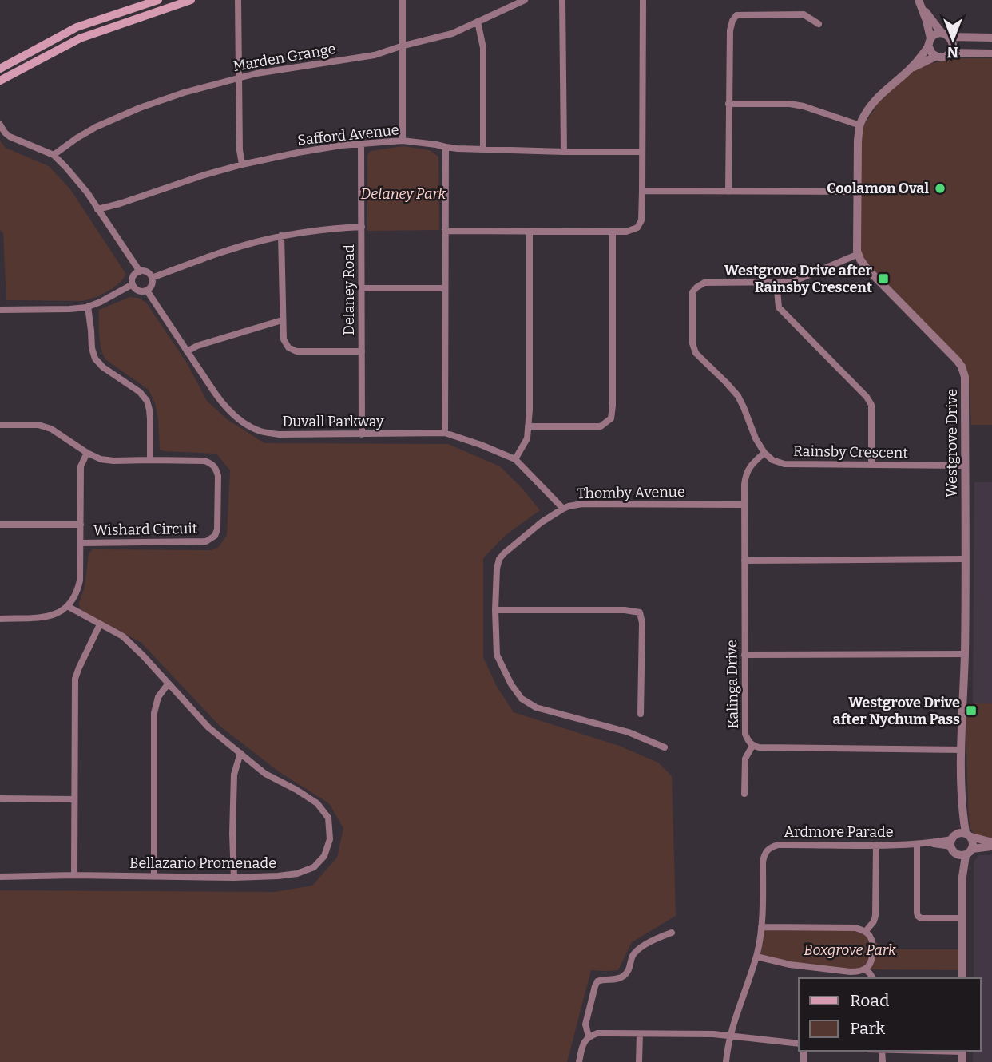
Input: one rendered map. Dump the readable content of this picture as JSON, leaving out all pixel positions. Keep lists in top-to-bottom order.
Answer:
{
  "streets": {
    "street": [
      "Marden Grange",
      "Safford Avenue",
      "Delaney Road",
      "Duvall Parkway",
      "Westgrove Drive",
      "Rainsby Crescent",
      "Thomby Avenue",
      "Wishard Circuit",
      "Kalinga Drive",
      "Ardmore Parade",
      "Bellazario Promenade"
    ]
  },
  "crossings": [
    ["Safford Avenue", "Delaney Road"],
    ["Delaney Road", "Duvall Parkway"],
    ["Duvall Parkway", "Thomby Avenue"],
    ["Westgrove Drive", "Rainsby Crescent"],
    ["Westgrove Drive", "Kalinga Drive"],
    ["Westgrove Drive", "Ardmore Parade"],
    ["Rainsby Crescent", "Kalinga Drive"],
    ["Thomby Avenue", "Kalinga Drive"]
  ],
  "parks": ["Delaney Park", "Boxgrove Park"],
  "places": {
    "other": ["Coolamon Oval"],
    "transit": ["Westgrove Drive after Rainsby Crescent", "Westgrove Drive after Nychum Pass"]
  },
  "legend": ["Road", "Park"],
  "north": "bottom"
}
